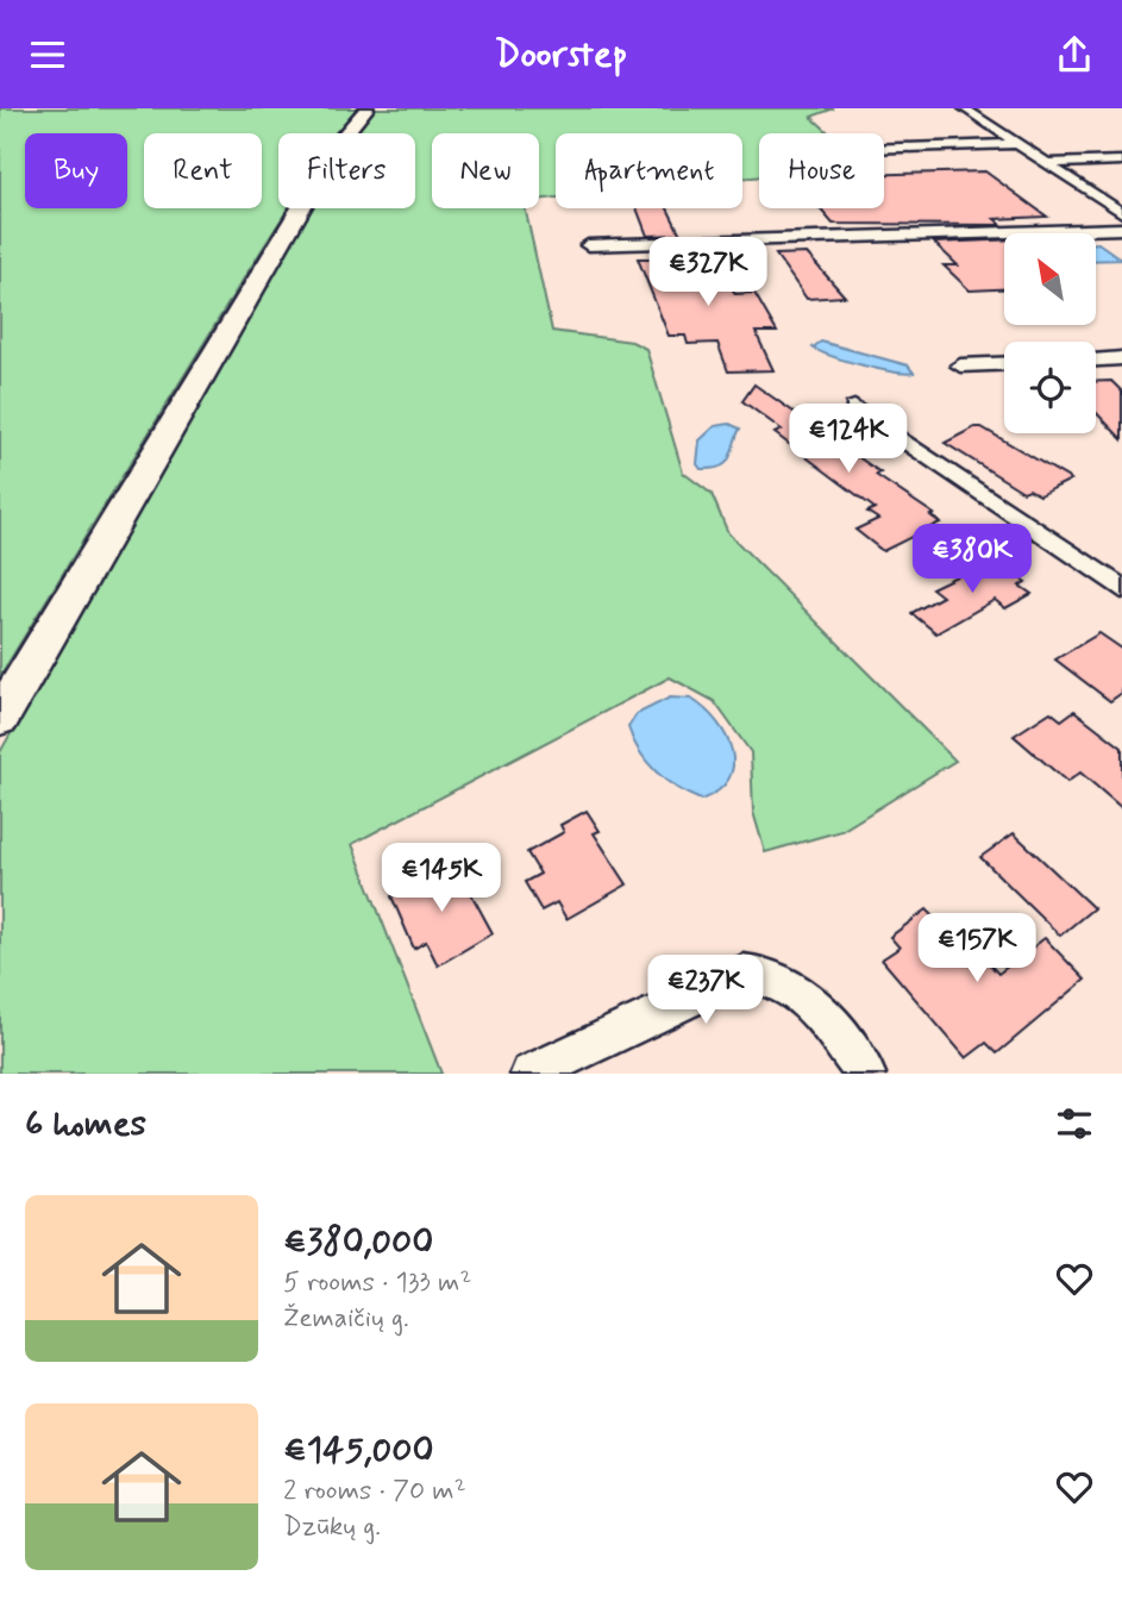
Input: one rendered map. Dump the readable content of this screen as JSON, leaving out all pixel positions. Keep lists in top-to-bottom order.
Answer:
{
  "north": "top left",
  "page": {
    "header": "Doorstep",
    "chip": [
      "Buy",
      "Rent",
      "Filters",
      "New",
      "Apartment",
      "House"
    ],
    "price": [
      "€327K",
      "€124K",
      "€380K",
      "€145K",
      "€157K",
      "€237K"
    ],
    "heading": "6 homes",
    "list": [
      {
        "name": "€380,000",
        "note": "5 rooms · 133 m² · Žemaičių g."
      },
      {
        "name": "€145,000",
        "note": "2 rooms · 70 m² · Dzūkų g."
      }
    ]
  }
}
